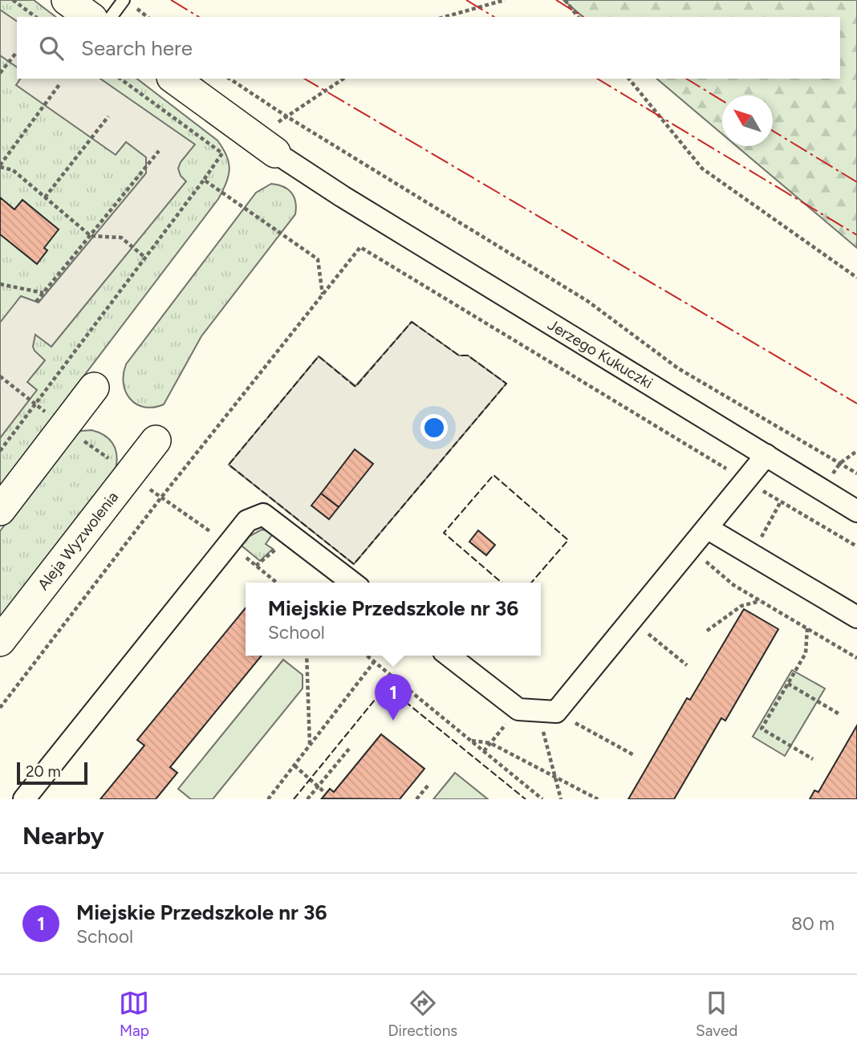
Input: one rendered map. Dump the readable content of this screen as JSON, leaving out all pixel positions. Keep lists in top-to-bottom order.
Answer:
{
  "streets": {
    "street": ["Jerzego Kukuczki", "Aleja Wyzwolenia"]
  },
  "scale_bar": "20 m",
  "north": "top left",
  "page": {
    "search": "Search here",
    "popup": ["Miejskie Przedszkole nr 36", "School"],
    "pins": "1",
    "scale": "20 m",
    "heading": "Nearby",
    "list": [
      {
        "mark": "1",
        "name": "Miejskie Przedszkole nr 36",
        "note": "School",
        "value": "80 m"
      }
    ],
    "nav": ["Map", "Directions", "Saved"]
  }
}
